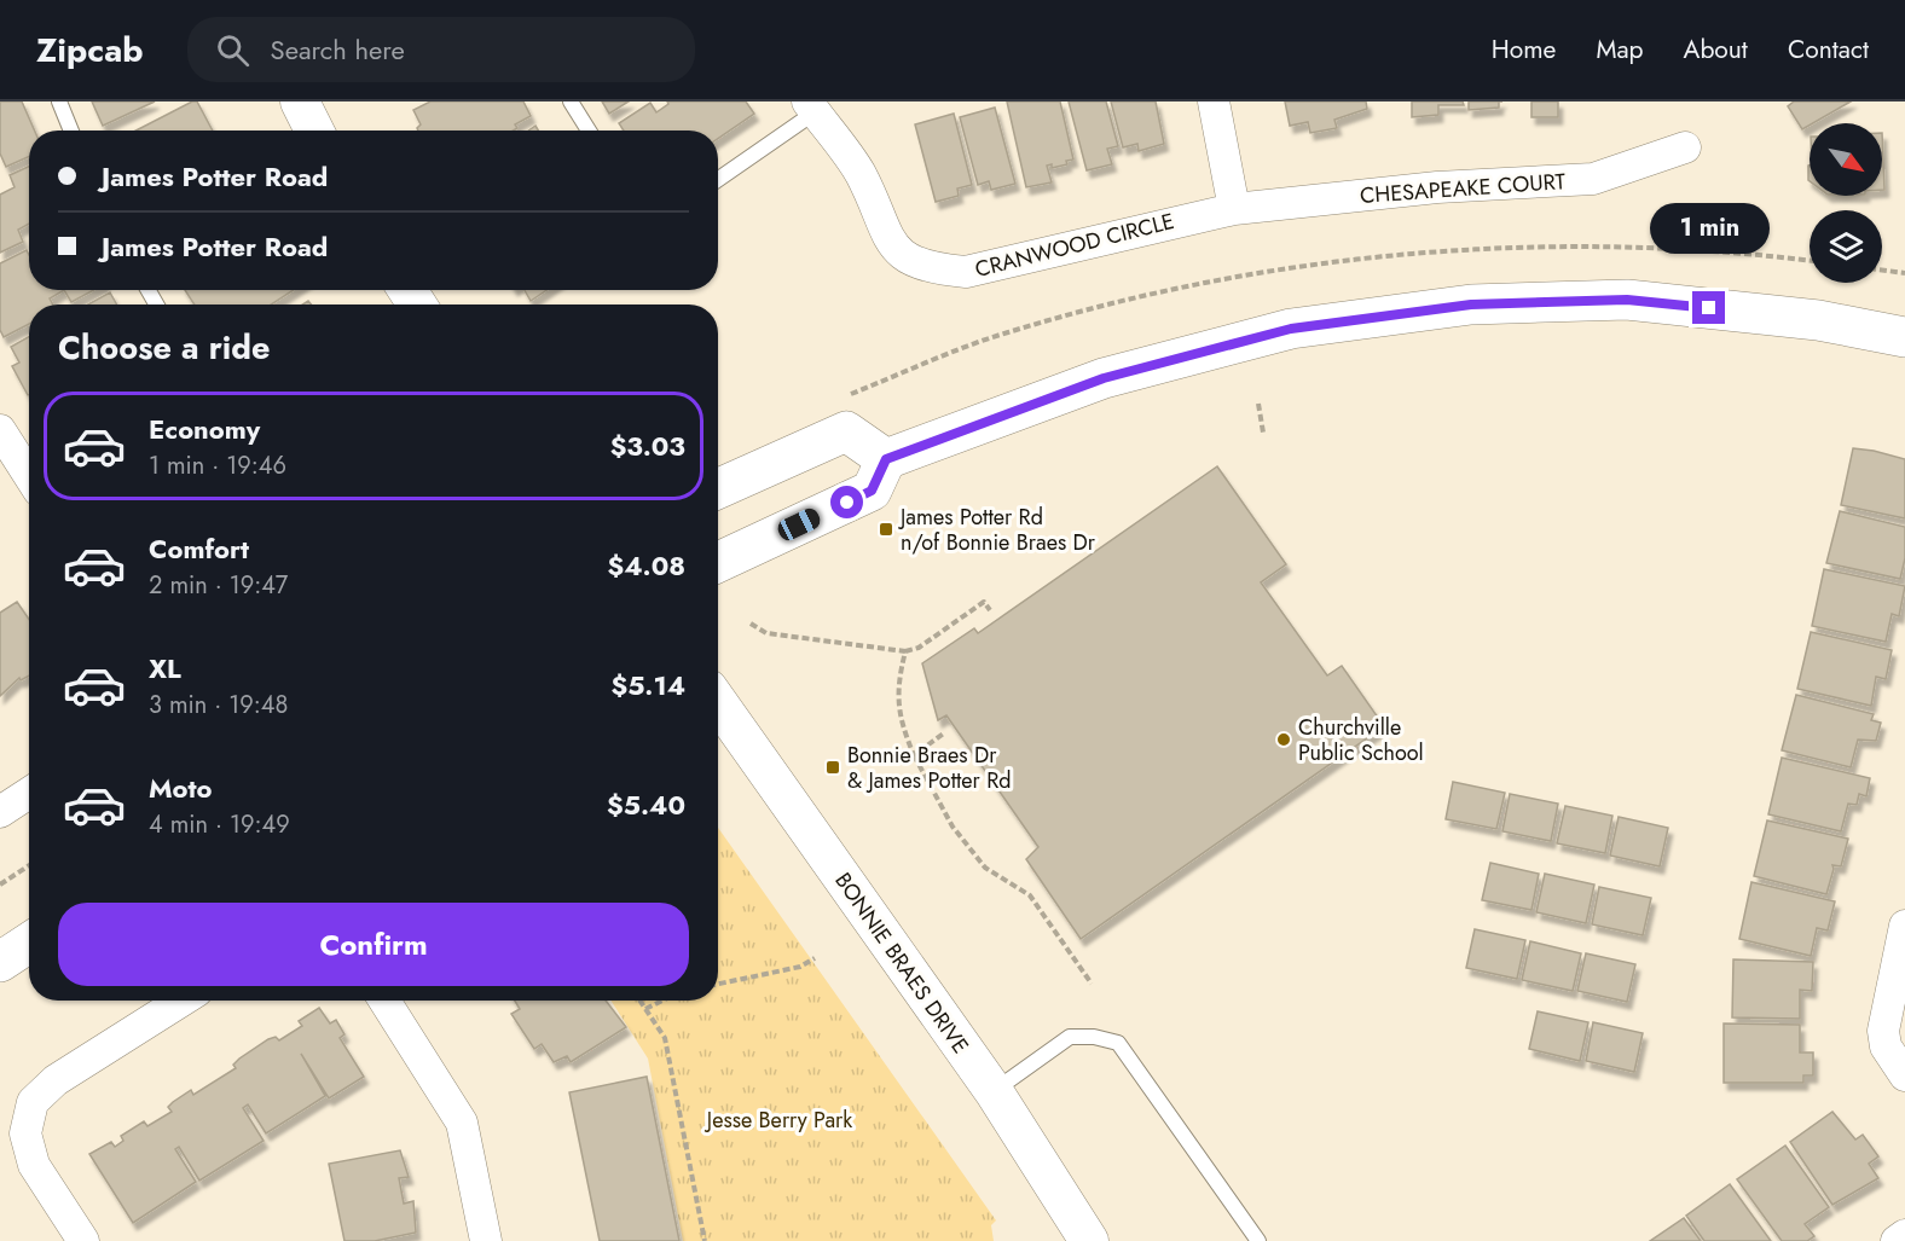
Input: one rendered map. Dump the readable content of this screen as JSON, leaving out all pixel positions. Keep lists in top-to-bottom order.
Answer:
{
  "streets": {
    "street": ["CHESAPEAKE COURT", "CRANWOOD CIRCLE", "BONNIE BRAES DRIVE"]
  },
  "crossings": [
    ["CHESAPEAKE COURT", "CRANWOOD CIRCLE"]
  ],
  "parks": ["Jesse Berry Park"],
  "places": {
    "transit": ["James Potter Rd n/of Bonnie Braes Dr", "Bonnie Braes Dr & James Potter Rd"],
    "other": ["Churchville Public School"]
  },
  "north": "bottom right",
  "page": {
    "header": "Zipcab",
    "search": "Search here",
    "nav": [
      "Home",
      "Map",
      "About",
      "Contact"
    ],
    "banner": ["James Potter Road", "James Potter Road"],
    "bubble": "1 min",
    "heading": "Choose a ride",
    "list": [
      {
        "name": "Economy",
        "note": "1 min · 19:46",
        "value": "$3.03"
      },
      {
        "name": "Comfort",
        "note": "2 min · 19:47",
        "value": "$4.08"
      },
      {
        "name": "XL",
        "note": "3 min · 19:48",
        "value": "$5.14"
      },
      {
        "name": "Moto",
        "note": "4 min · 19:49",
        "value": "$5.40"
      }
    ],
    "buttons": "Confirm"
  }
}
